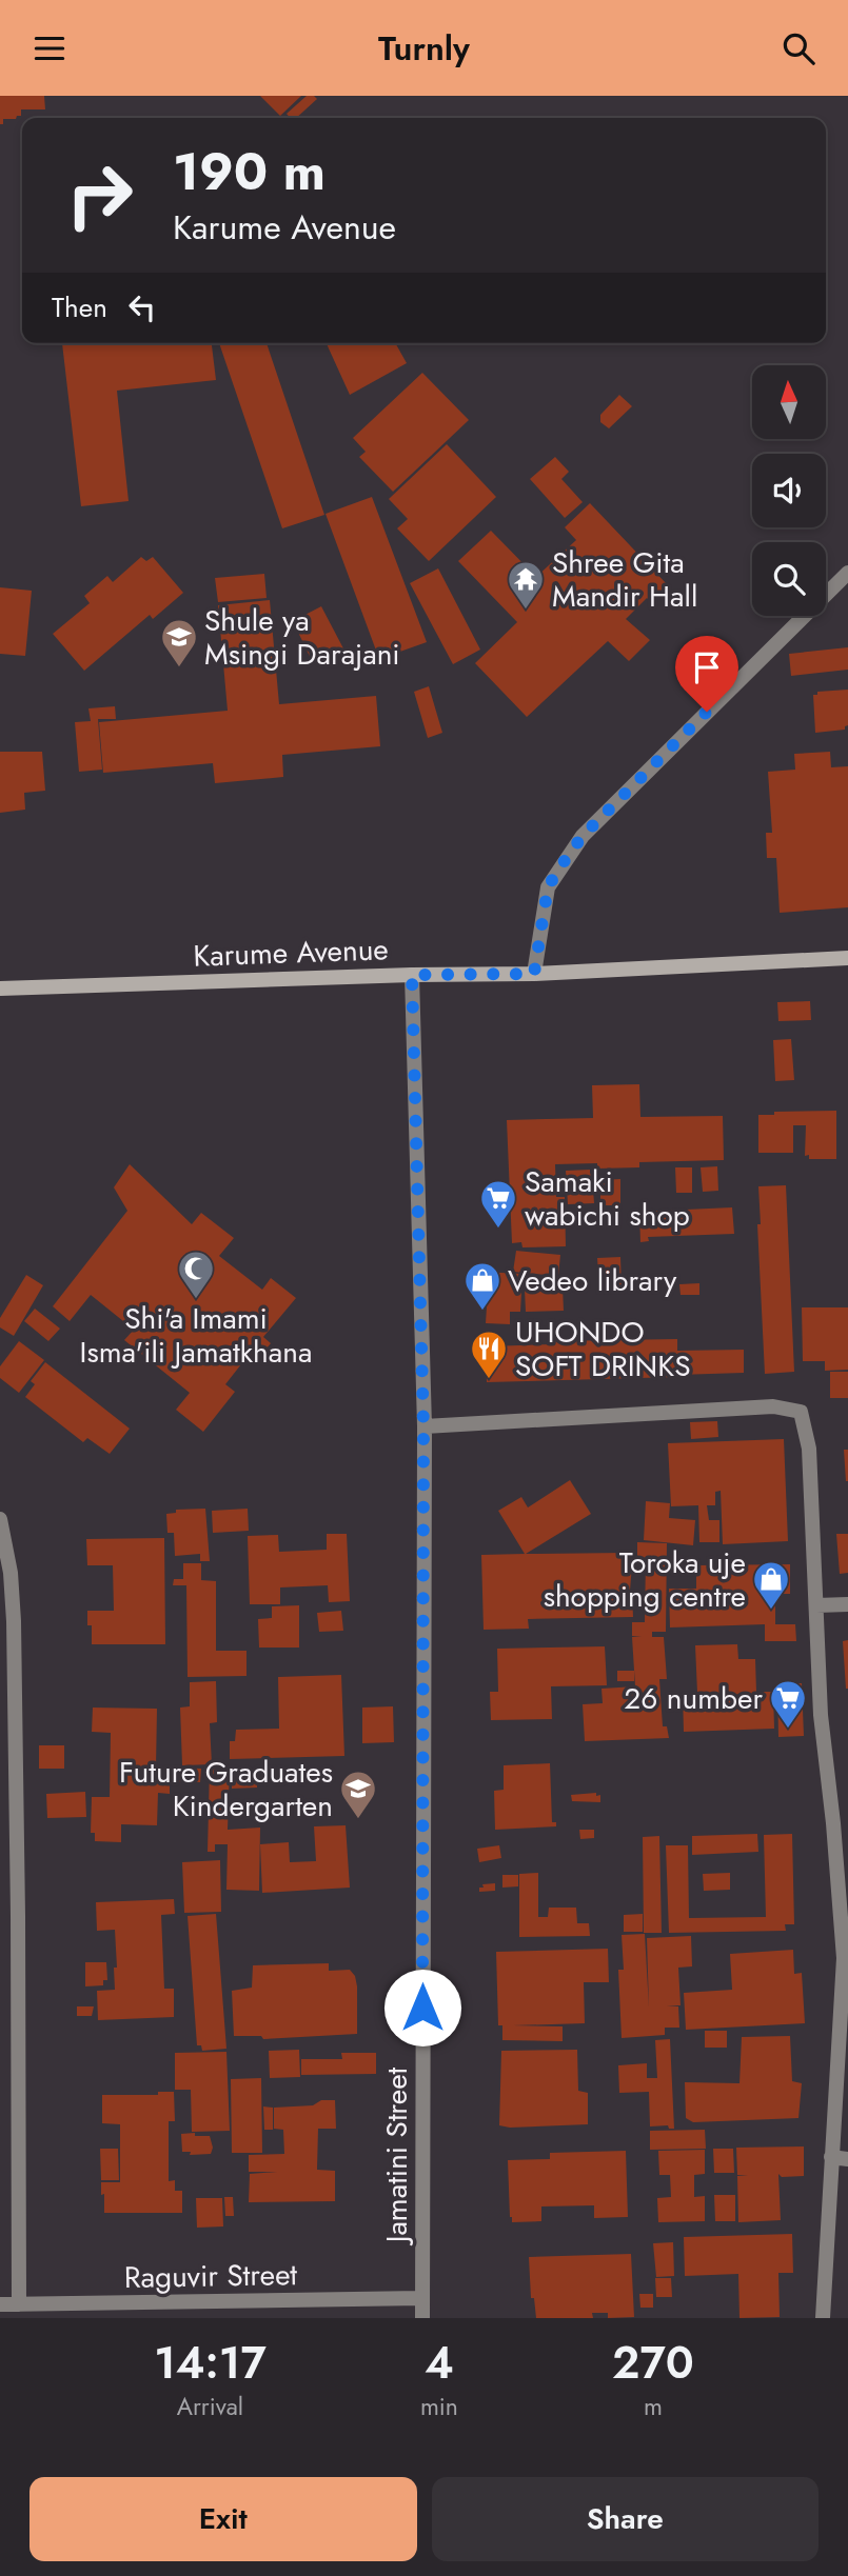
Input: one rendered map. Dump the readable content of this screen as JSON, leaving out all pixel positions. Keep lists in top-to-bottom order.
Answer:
{
  "streets": {
    "main road": ["Karume Avenue"],
    "street": ["Jamatini Street", "Raguvir Street"]
  },
  "crossings": [
    ["Karume Avenue", "Jamatini Street"],
    ["Jamatini Street", "Raguvir Street"]
  ],
  "places": {
    "temple": ["Shree Gita Mandir Hall"],
    "school or university": ["Shule ya Msingi Darajani", "Future Graduates Kindergarten"],
    "supermarket": ["Samaki wabichi shop", "26 number"],
    "mosque": ["Shi'a Imami Isma'ili Jamatkhana"],
    "shop": ["Vedeo library", "Toroka uje shopping centre"],
    "restaurant": ["UHONDO SOFT DRINKS"]
  },
  "north": "top",
  "page": {
    "header": "Turnly",
    "turn": ["190 m", "Karume Avenue"],
    "then": "Then",
    "eta": [
      "14:17",
      "Arrival",
      "4",
      "min",
      "270",
      "m"
    ],
    "buttons": ["Exit", "Share"]
  }
}
